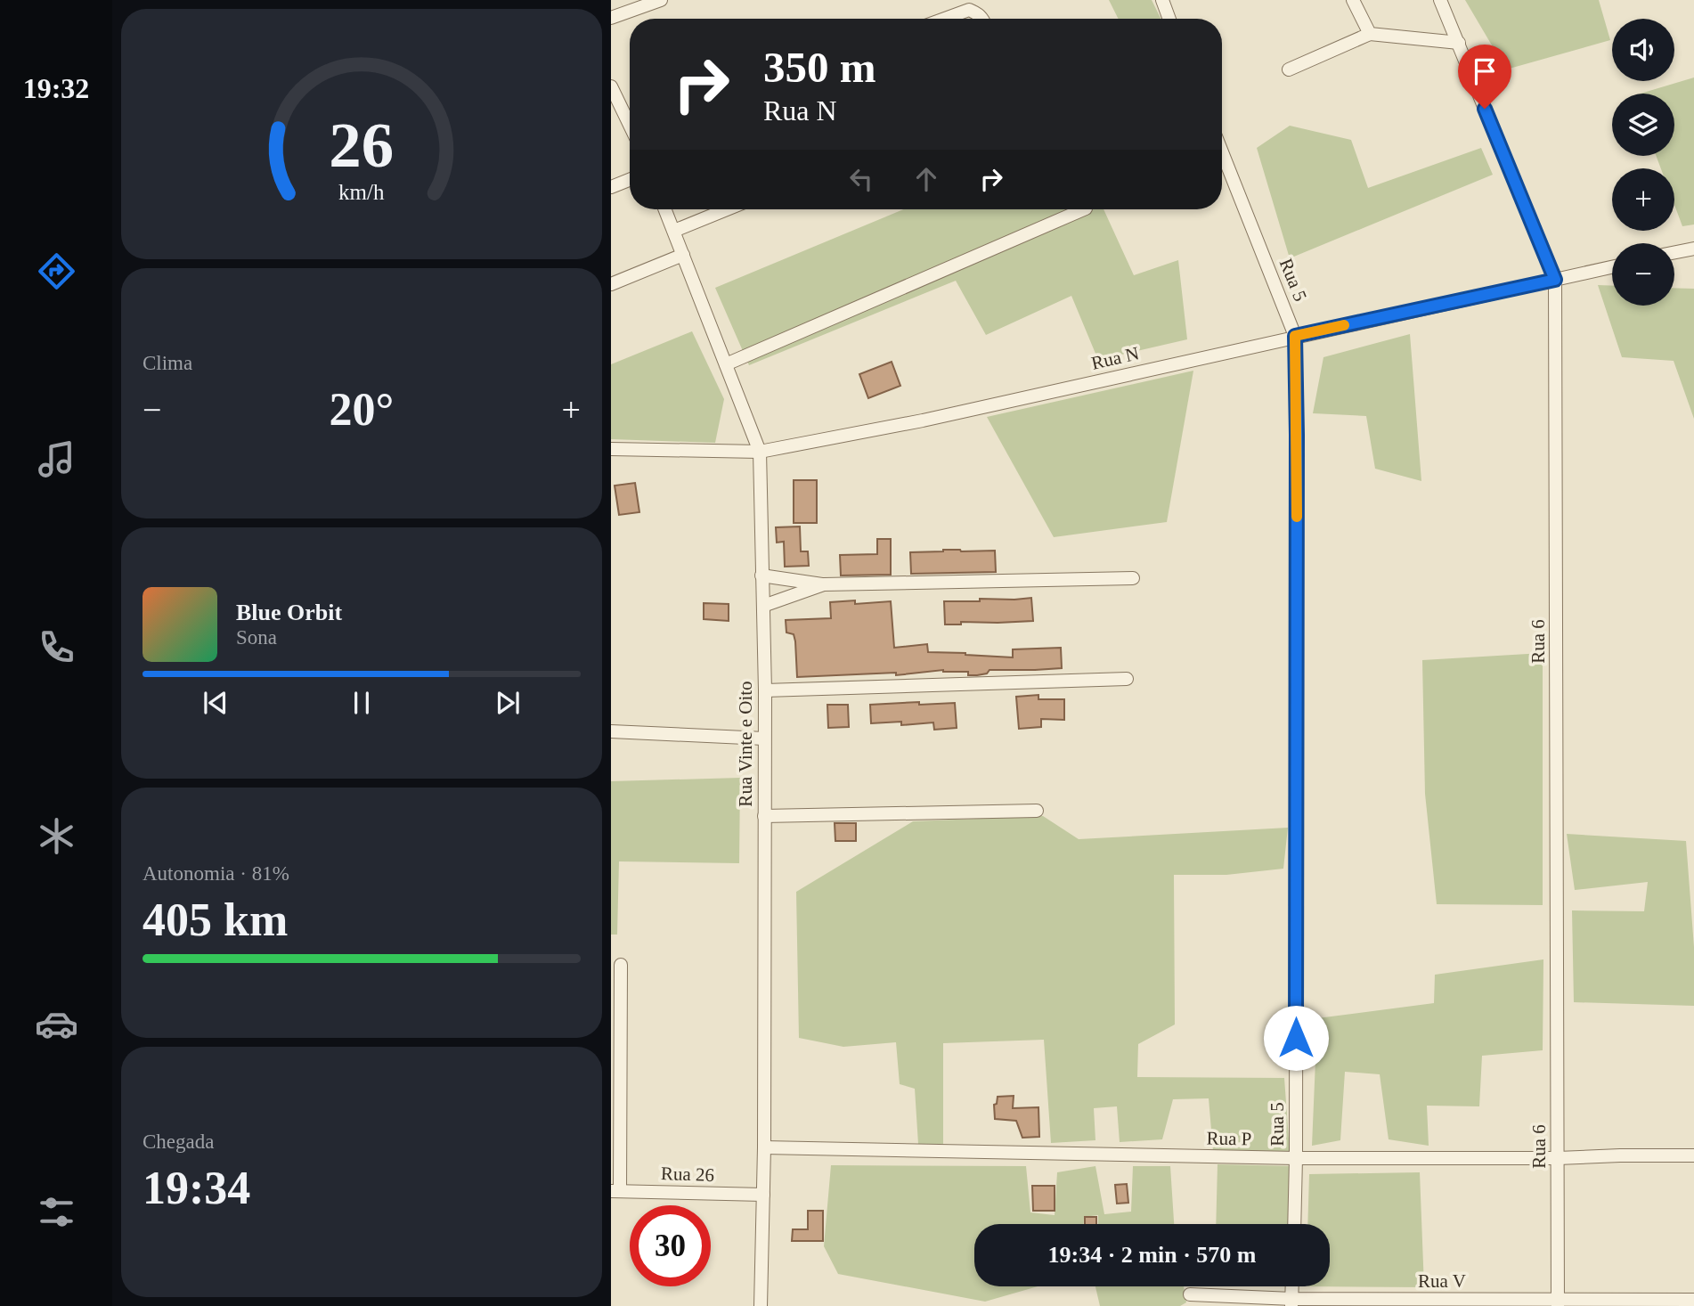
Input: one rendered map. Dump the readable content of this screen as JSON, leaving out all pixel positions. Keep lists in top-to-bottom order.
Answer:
{
  "streets": {
    "street": [
      "Rua 5",
      "Rua N",
      "Rua 6",
      "Rua Vinte e Oito",
      "Rua P",
      "Rua 26",
      "Rua V"
    ]
  },
  "crossings": [
    ["Rua 5", "Rua N"],
    ["Rua 5", "Rua P"],
    ["Rua N", "Rua 6"],
    ["Rua N", "Rua Vinte e Oito"],
    ["Rua 6", "Rua P"],
    ["Rua 6", "Rua V"],
    ["Rua Vinte e Oito", "Rua P"],
    ["Rua Vinte e Oito", "Rua 26"]
  ],
  "page": {
    "tabs": "19:32",
    "map_buttons": ["+", "−"],
    "turn": ["350 m", "Rua N"],
    "tile": [
      "Clima",
      ["Autonomia · 81%", "405 km"],
      ["Chegada", "19:34"]
    ],
    "heat": ["−", "20°", "+"],
    "song": ["Blue Orbit", "Sona"],
    "limit": "30",
    "trip": "19:34 · 2 min · 570 m",
    "gauge": ["26", "km/h"]
  }
}
